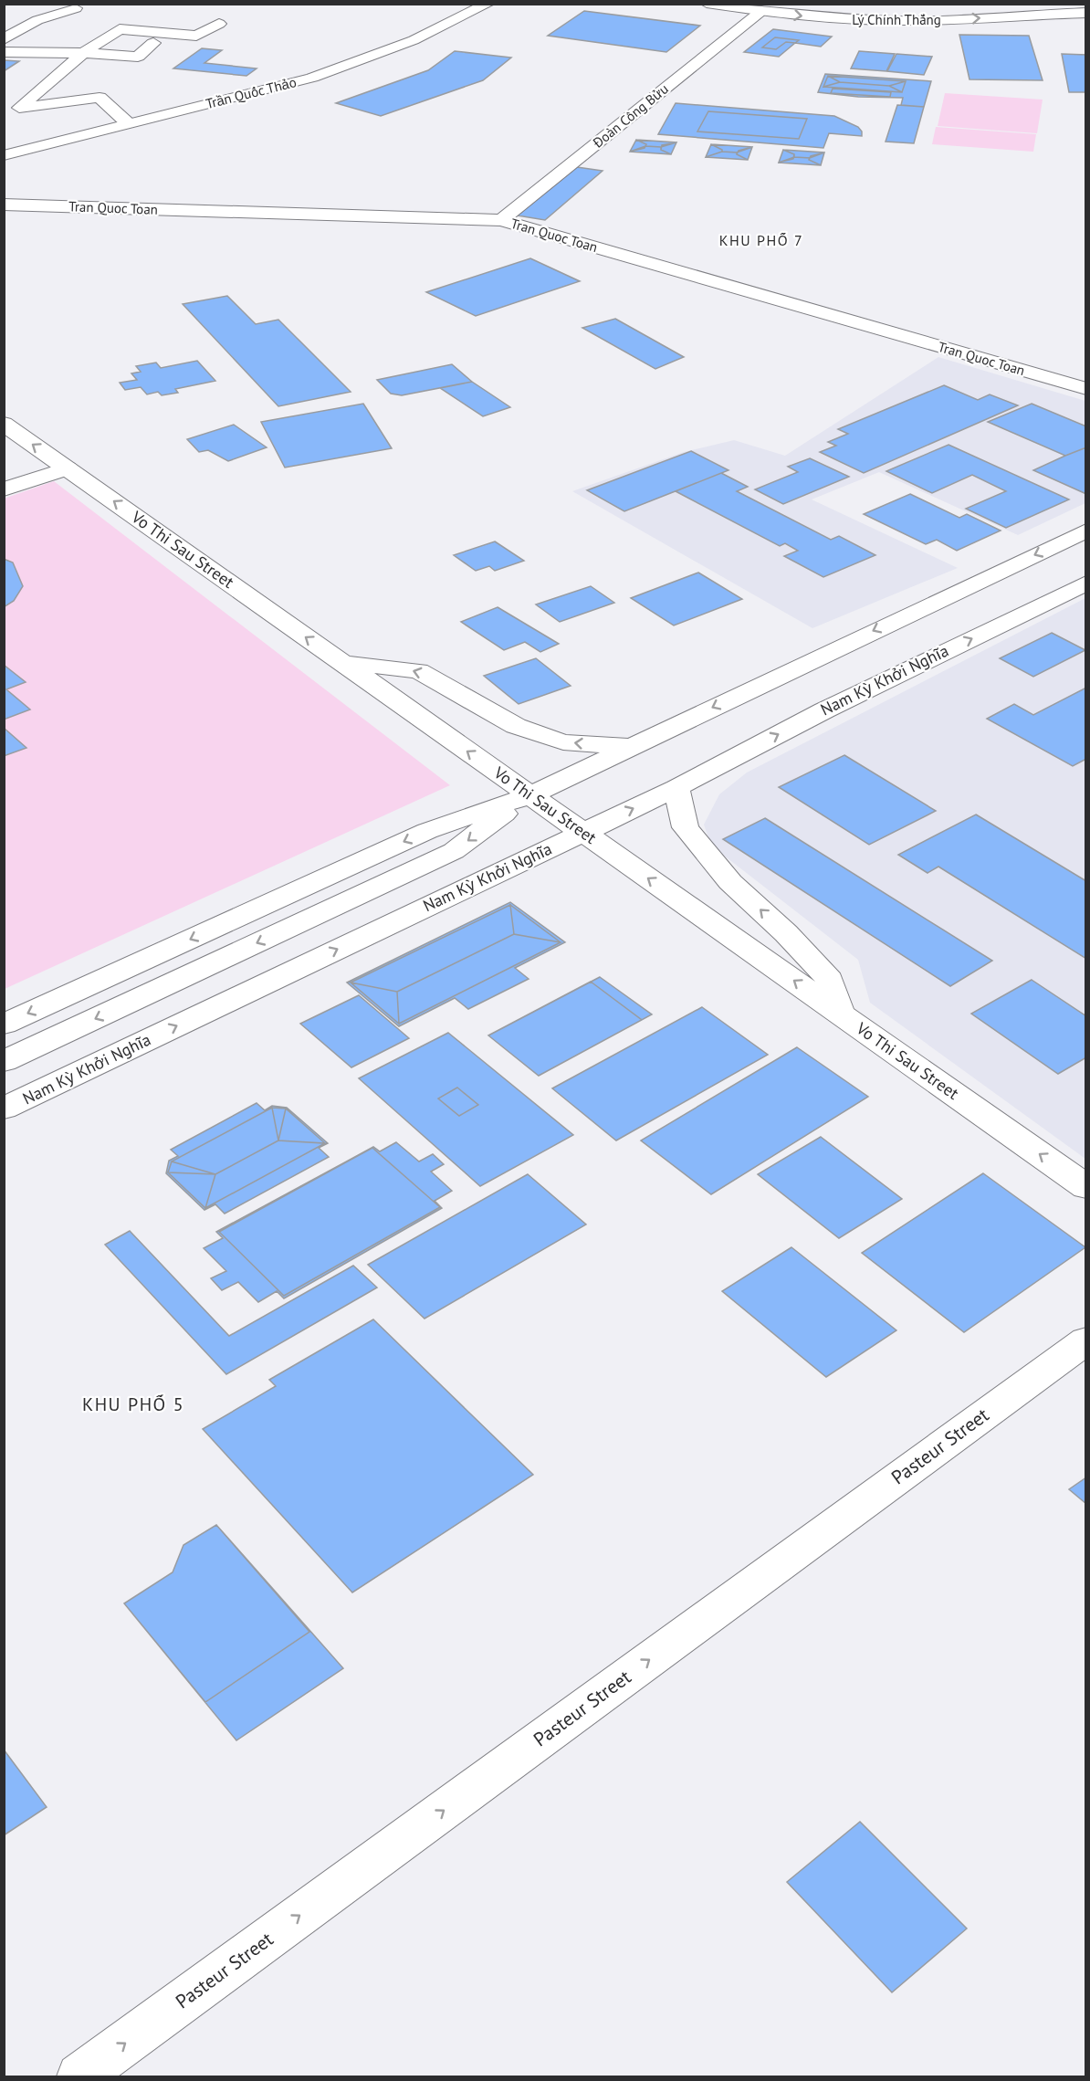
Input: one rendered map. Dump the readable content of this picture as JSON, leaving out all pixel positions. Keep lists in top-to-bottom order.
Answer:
{
  "streets": {
    "main road": [
      "Lý Chính Thắng",
      "Trần Quốc Thảo",
      "Đoàn Công Bửu",
      "Tran Quoc Toan",
      "Vo Thi Sau Street",
      "Nam Kỳ Khởi Nghĩa",
      "Pasteur Street"
    ]
  },
  "crossings": [
    ["Lý Chính Thắng", "Đoàn Công Bửu"],
    ["Đoàn Công Bửu", "Tran Quoc Toan"],
    ["Vo Thi Sau Street", "Nam Kỳ Khởi Nghĩa"]
  ],
  "one_way": ["Lý Chính Thắng", "Pasteur Street"],
  "districts": ["KHU PHỐ 7", "KHU PHỐ 5"]
}
